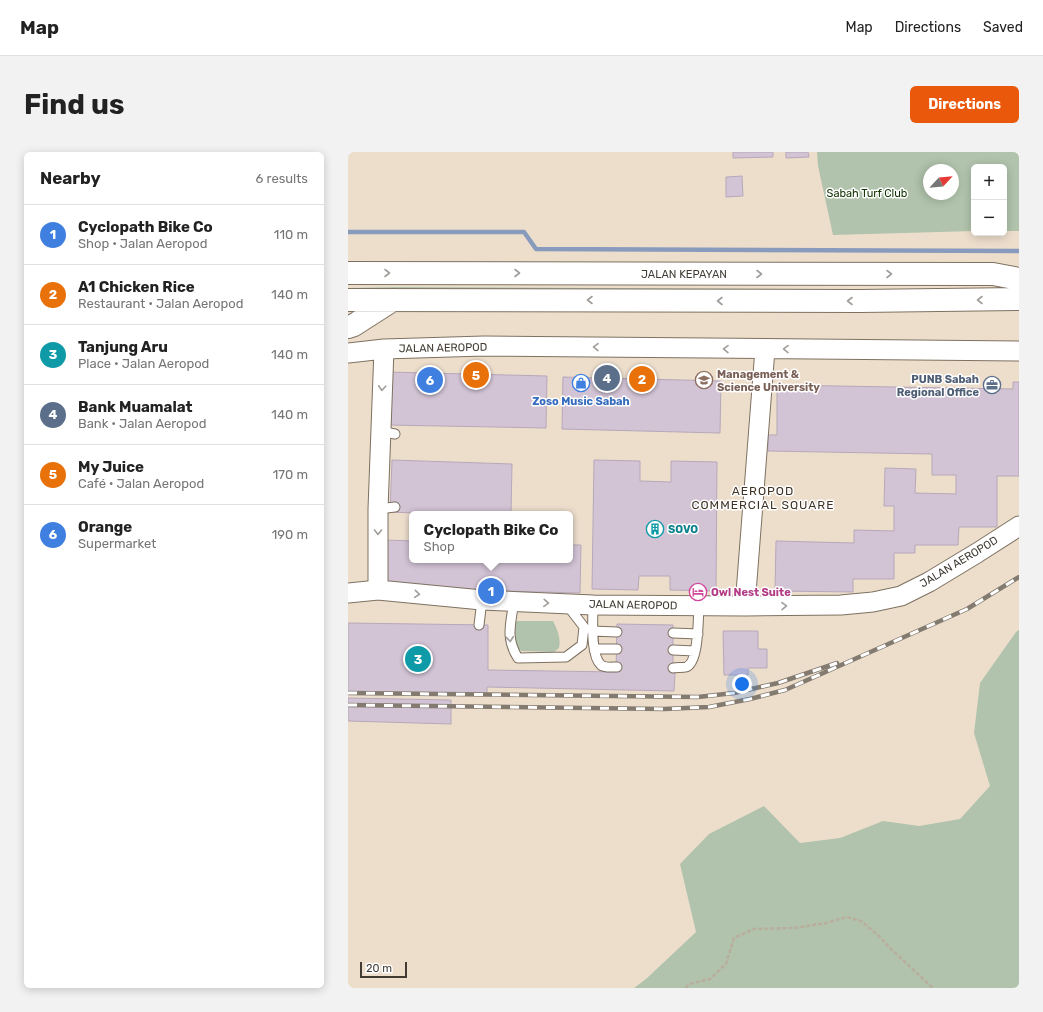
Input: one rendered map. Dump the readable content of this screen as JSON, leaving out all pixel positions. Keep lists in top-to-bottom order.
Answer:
{
  "streets": {
    "highway": ["JALAN KEPAYAN"],
    "street": ["JALAN AEROPOD"]
  },
  "districts": ["AEROPOD COMMERCIAL SQUARE"],
  "parks": ["Sabah Turf Club"],
  "places": {
    "school or university": ["Management & Science University"],
    "shop": ["Zoso Music Sabah"],
    "office": ["PUNB Sabah Regional Office"],
    "building": ["SOVO"],
    "hotel": ["Owl Nest Suite"]
  },
  "scale_bar": "20 m",
  "north": "top right",
  "page": {
    "header": "Map",
    "nav": ["Map", "Directions", "Saved"],
    "buttons": "Directions",
    "title": "Find us",
    "heading": ["Nearby", "6 results"],
    "map_buttons": ["+", "−"],
    "list": [
      {
        "mark": "1",
        "name": "Cyclopath Bike Co",
        "note": "Shop · Jalan Aeropod",
        "value": "110 m"
      },
      {
        "mark": "2",
        "name": "A1 Chicken Rice",
        "note": "Restaurant · Jalan Aeropod",
        "value": "140 m"
      },
      {
        "mark": "3",
        "name": "Tanjung Aru",
        "note": "Place · Jalan Aeropod",
        "value": "140 m"
      },
      {
        "mark": "4",
        "name": "Bank Muamalat",
        "note": "Bank · Jalan Aeropod",
        "value": "140 m"
      },
      {
        "mark": "5",
        "name": "My Juice",
        "note": "Café · Jalan Aeropod",
        "value": "170 m"
      },
      {
        "mark": "6",
        "name": "Orange",
        "note": "Supermarket",
        "value": "190 m"
      }
    ],
    "pins": [
      "5",
      "4",
      "2",
      "6",
      "1",
      "3"
    ],
    "popup": ["Cyclopath Bike Co", "Shop"],
    "scale": "20 m"
  }
}
